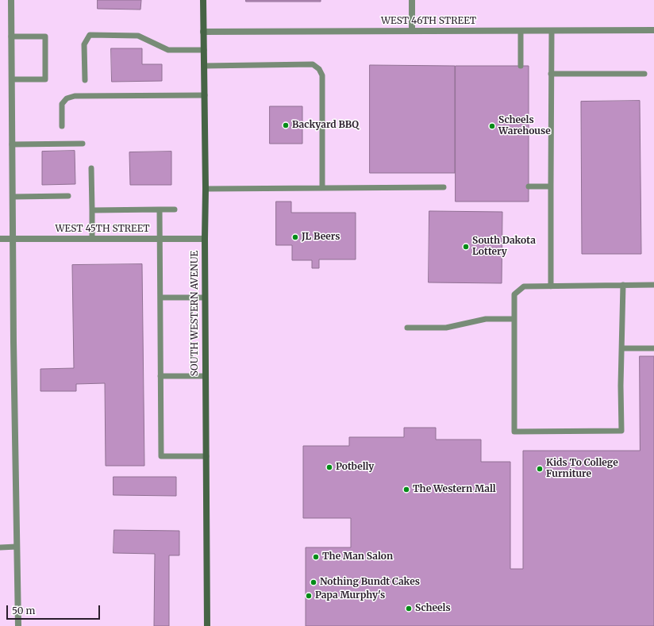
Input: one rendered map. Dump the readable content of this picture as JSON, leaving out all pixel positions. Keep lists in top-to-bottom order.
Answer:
{
  "streets": {
    "main road": ["SOUTH WESTERN AVENUE"],
    "street": ["WEST 46TH STREET", "WEST 45TH STREET"]
  },
  "crossings": [
    ["WEST 46TH STREET", "SOUTH WESTERN AVENUE"],
    ["WEST 45TH STREET", "SOUTH WESTERN AVENUE"]
  ],
  "places": [
    "Backyard BBQ",
    "Scheels Warehouse",
    "JL Beers",
    "South Dakota Lottery",
    "Potbelly",
    "Kids To College Furniture",
    "The Western Mall",
    "The Man Salon",
    "Nothing Bundt Cakes",
    "Papa Murphy's",
    "Scheels"
  ],
  "scale_bar": "50 m"
}
